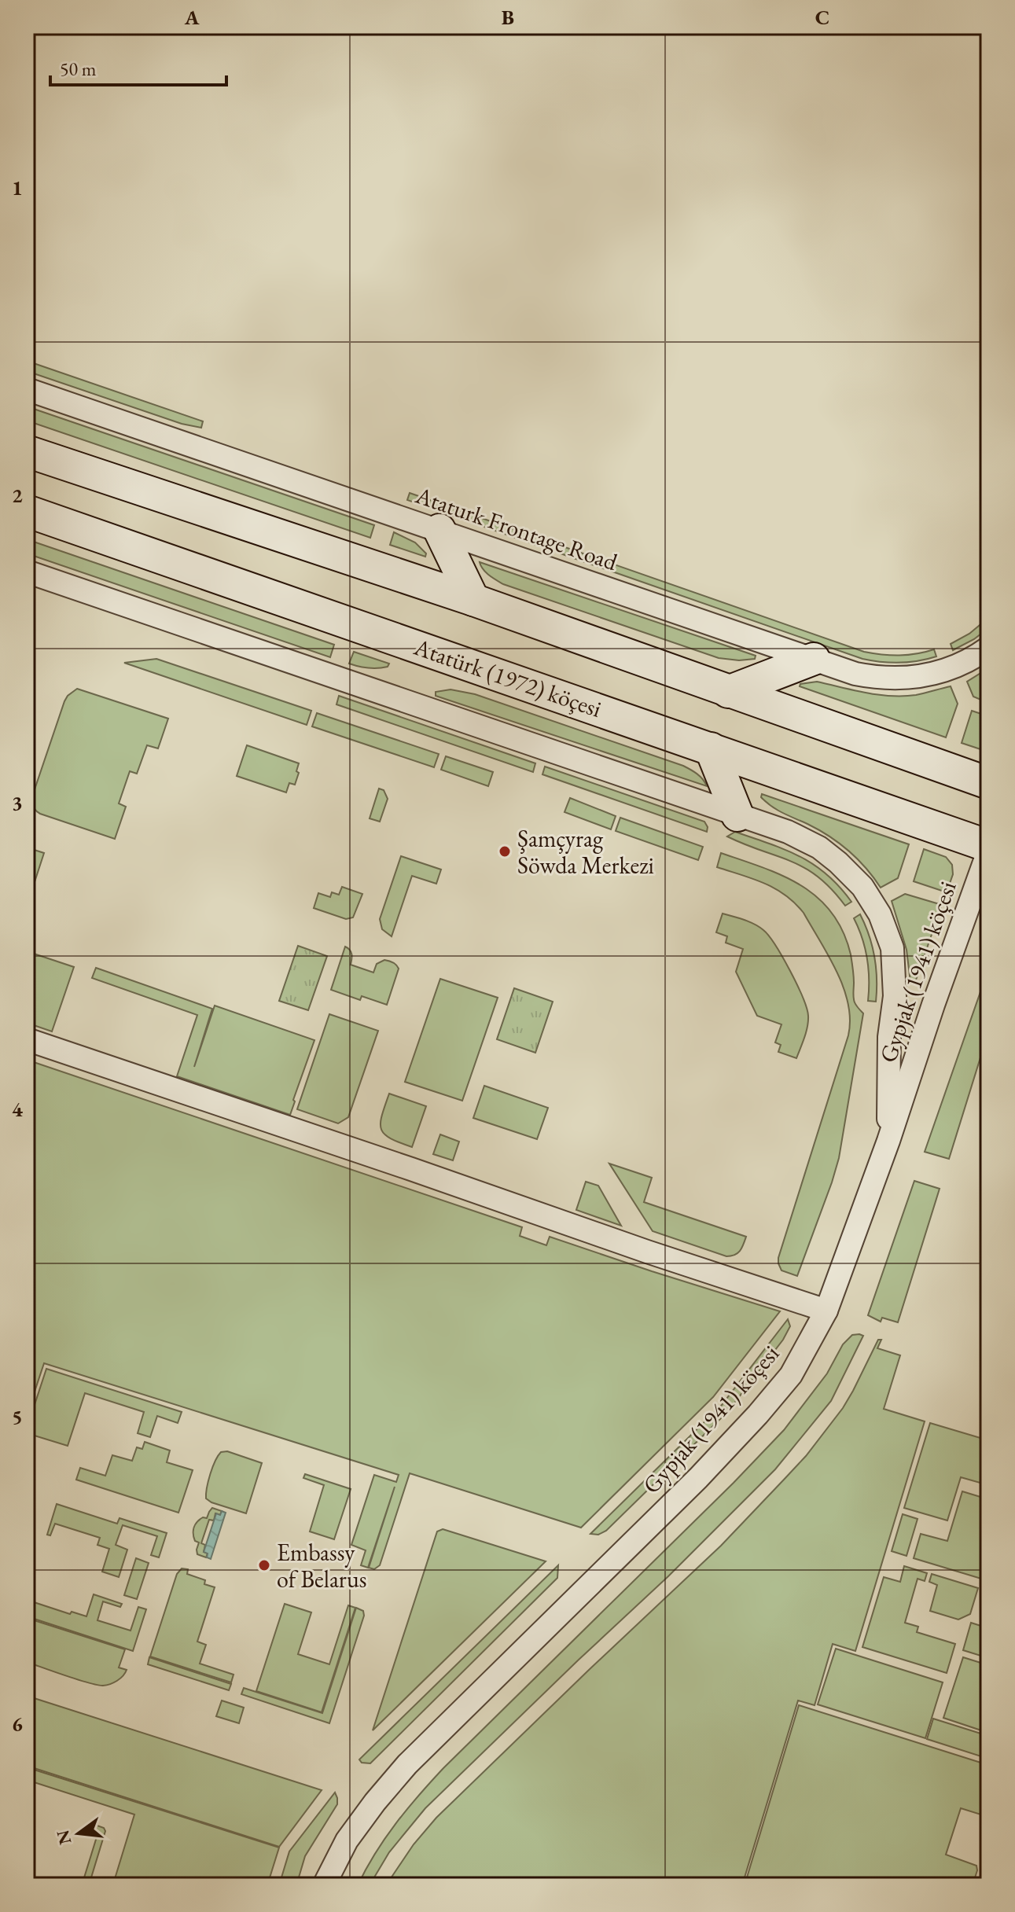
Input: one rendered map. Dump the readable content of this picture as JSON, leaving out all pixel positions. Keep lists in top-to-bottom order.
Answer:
{
  "streets": {
    "main road": ["Atatürk (1972) köçesi"],
    "street": ["Ataturk Frontage Road", "Gypjak (1941) köçesi"]
  },
  "places": ["Şamçyrag Söwda Merkezi", "Embassy of Belarus"],
  "scale_bar": "50 m",
  "north": "left",
  "grid": {
    "columns": ["A", "B", "C"],
    "rows": [
      "1",
      "2",
      "3",
      "4",
      "5",
      "6"
    ]
  }
}
